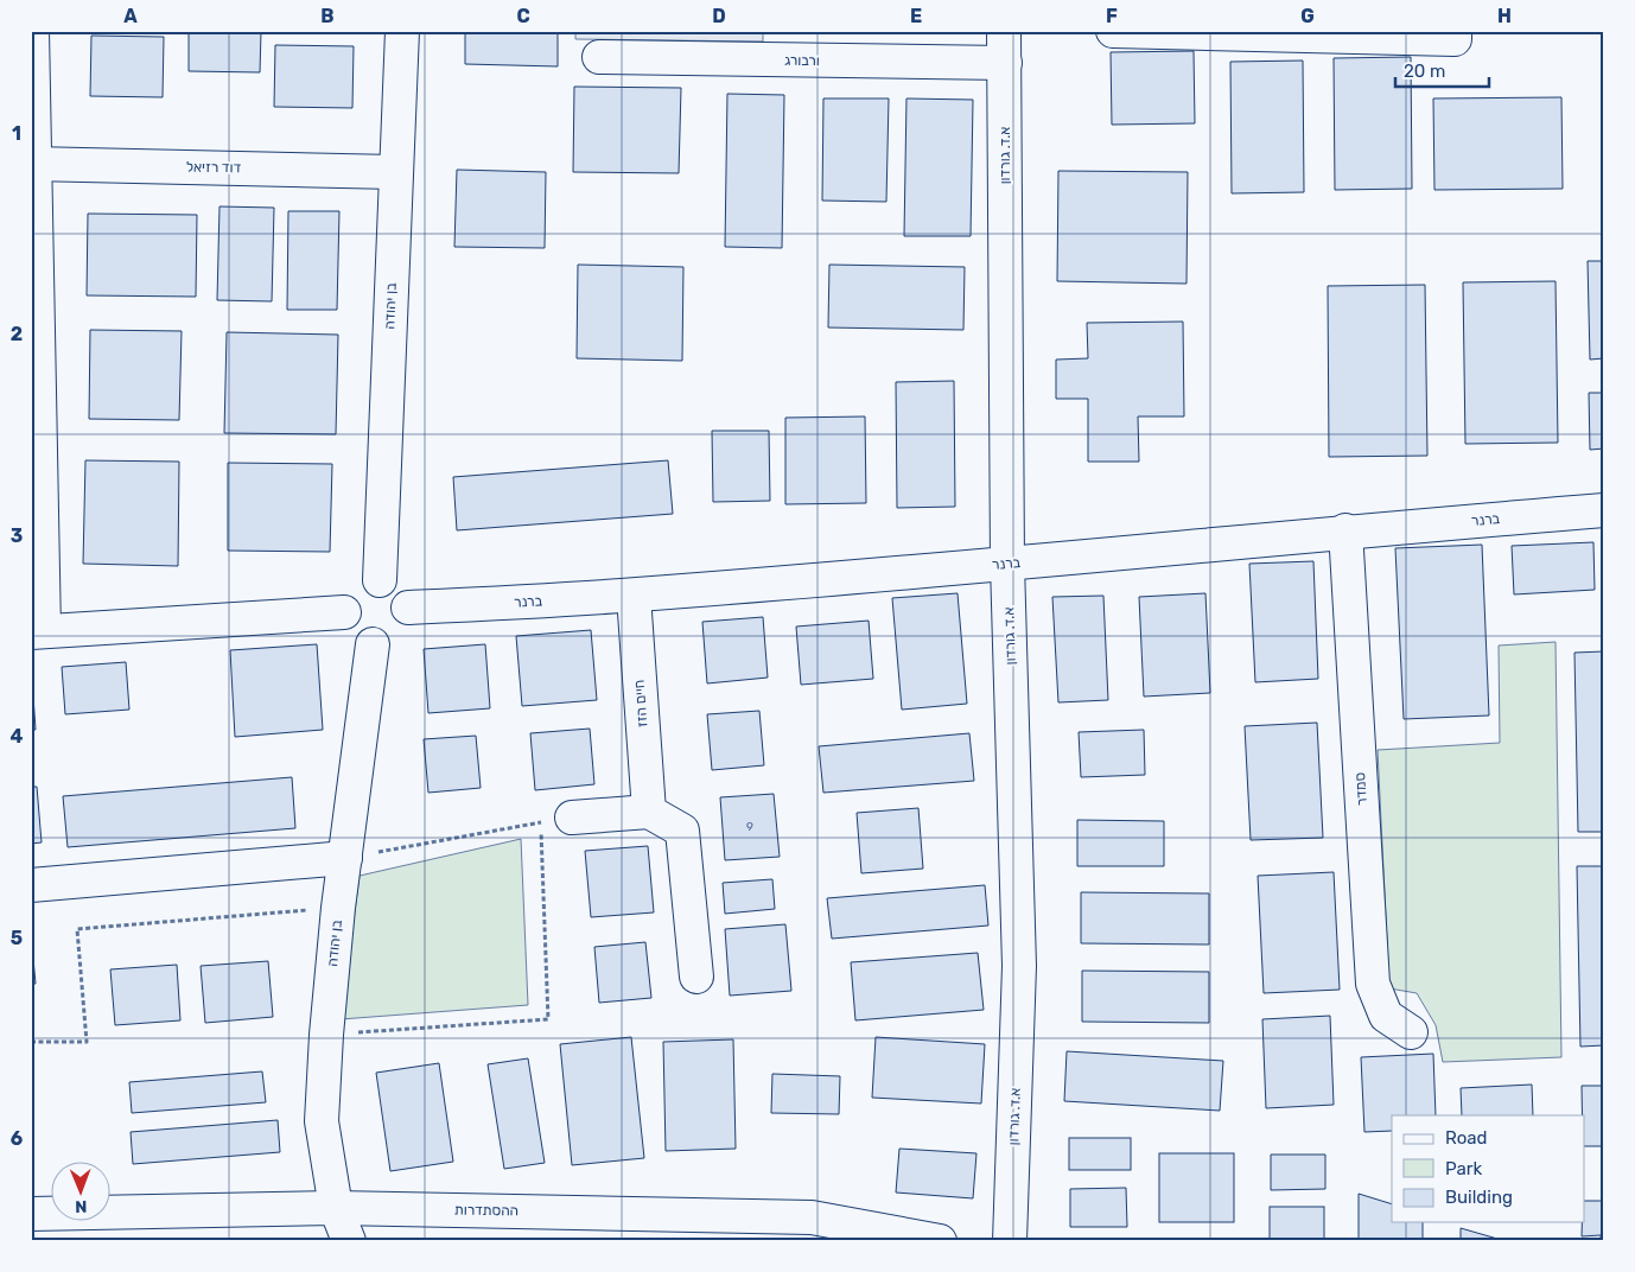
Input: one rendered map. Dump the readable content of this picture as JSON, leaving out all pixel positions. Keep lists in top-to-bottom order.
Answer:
{
  "streets": {
    "street": [
      "ורבורג",
      "א.ד. גורדון",
      "דוד רזיאל",
      "בן יהודה",
      "ברנר",
      "חיים הזז",
      "סמדר",
      "ההסתדרות"
    ]
  },
  "crossings": [
    ["ורבורג", "א.ד. גורדון"],
    ["א.ד. גורדון", "ברנר"],
    ["דוד רזיאל", "בן יהודה"],
    ["בן יהודה", "ברנר"],
    ["בן יהודה", "ההסתדרות"],
    ["ברנר", "חיים הזז"],
    ["ברנר", "סמדר"]
  ],
  "house_numbers": ["9"],
  "legend": ["Road", "Park", "Building"],
  "scale_bar": "20 m",
  "north": "bottom",
  "grid": {
    "columns": [
      "A",
      "B",
      "C",
      "D",
      "E",
      "F",
      "G",
      "H"
    ],
    "rows": [
      "1",
      "2",
      "3",
      "4",
      "5",
      "6"
    ]
  }
}
